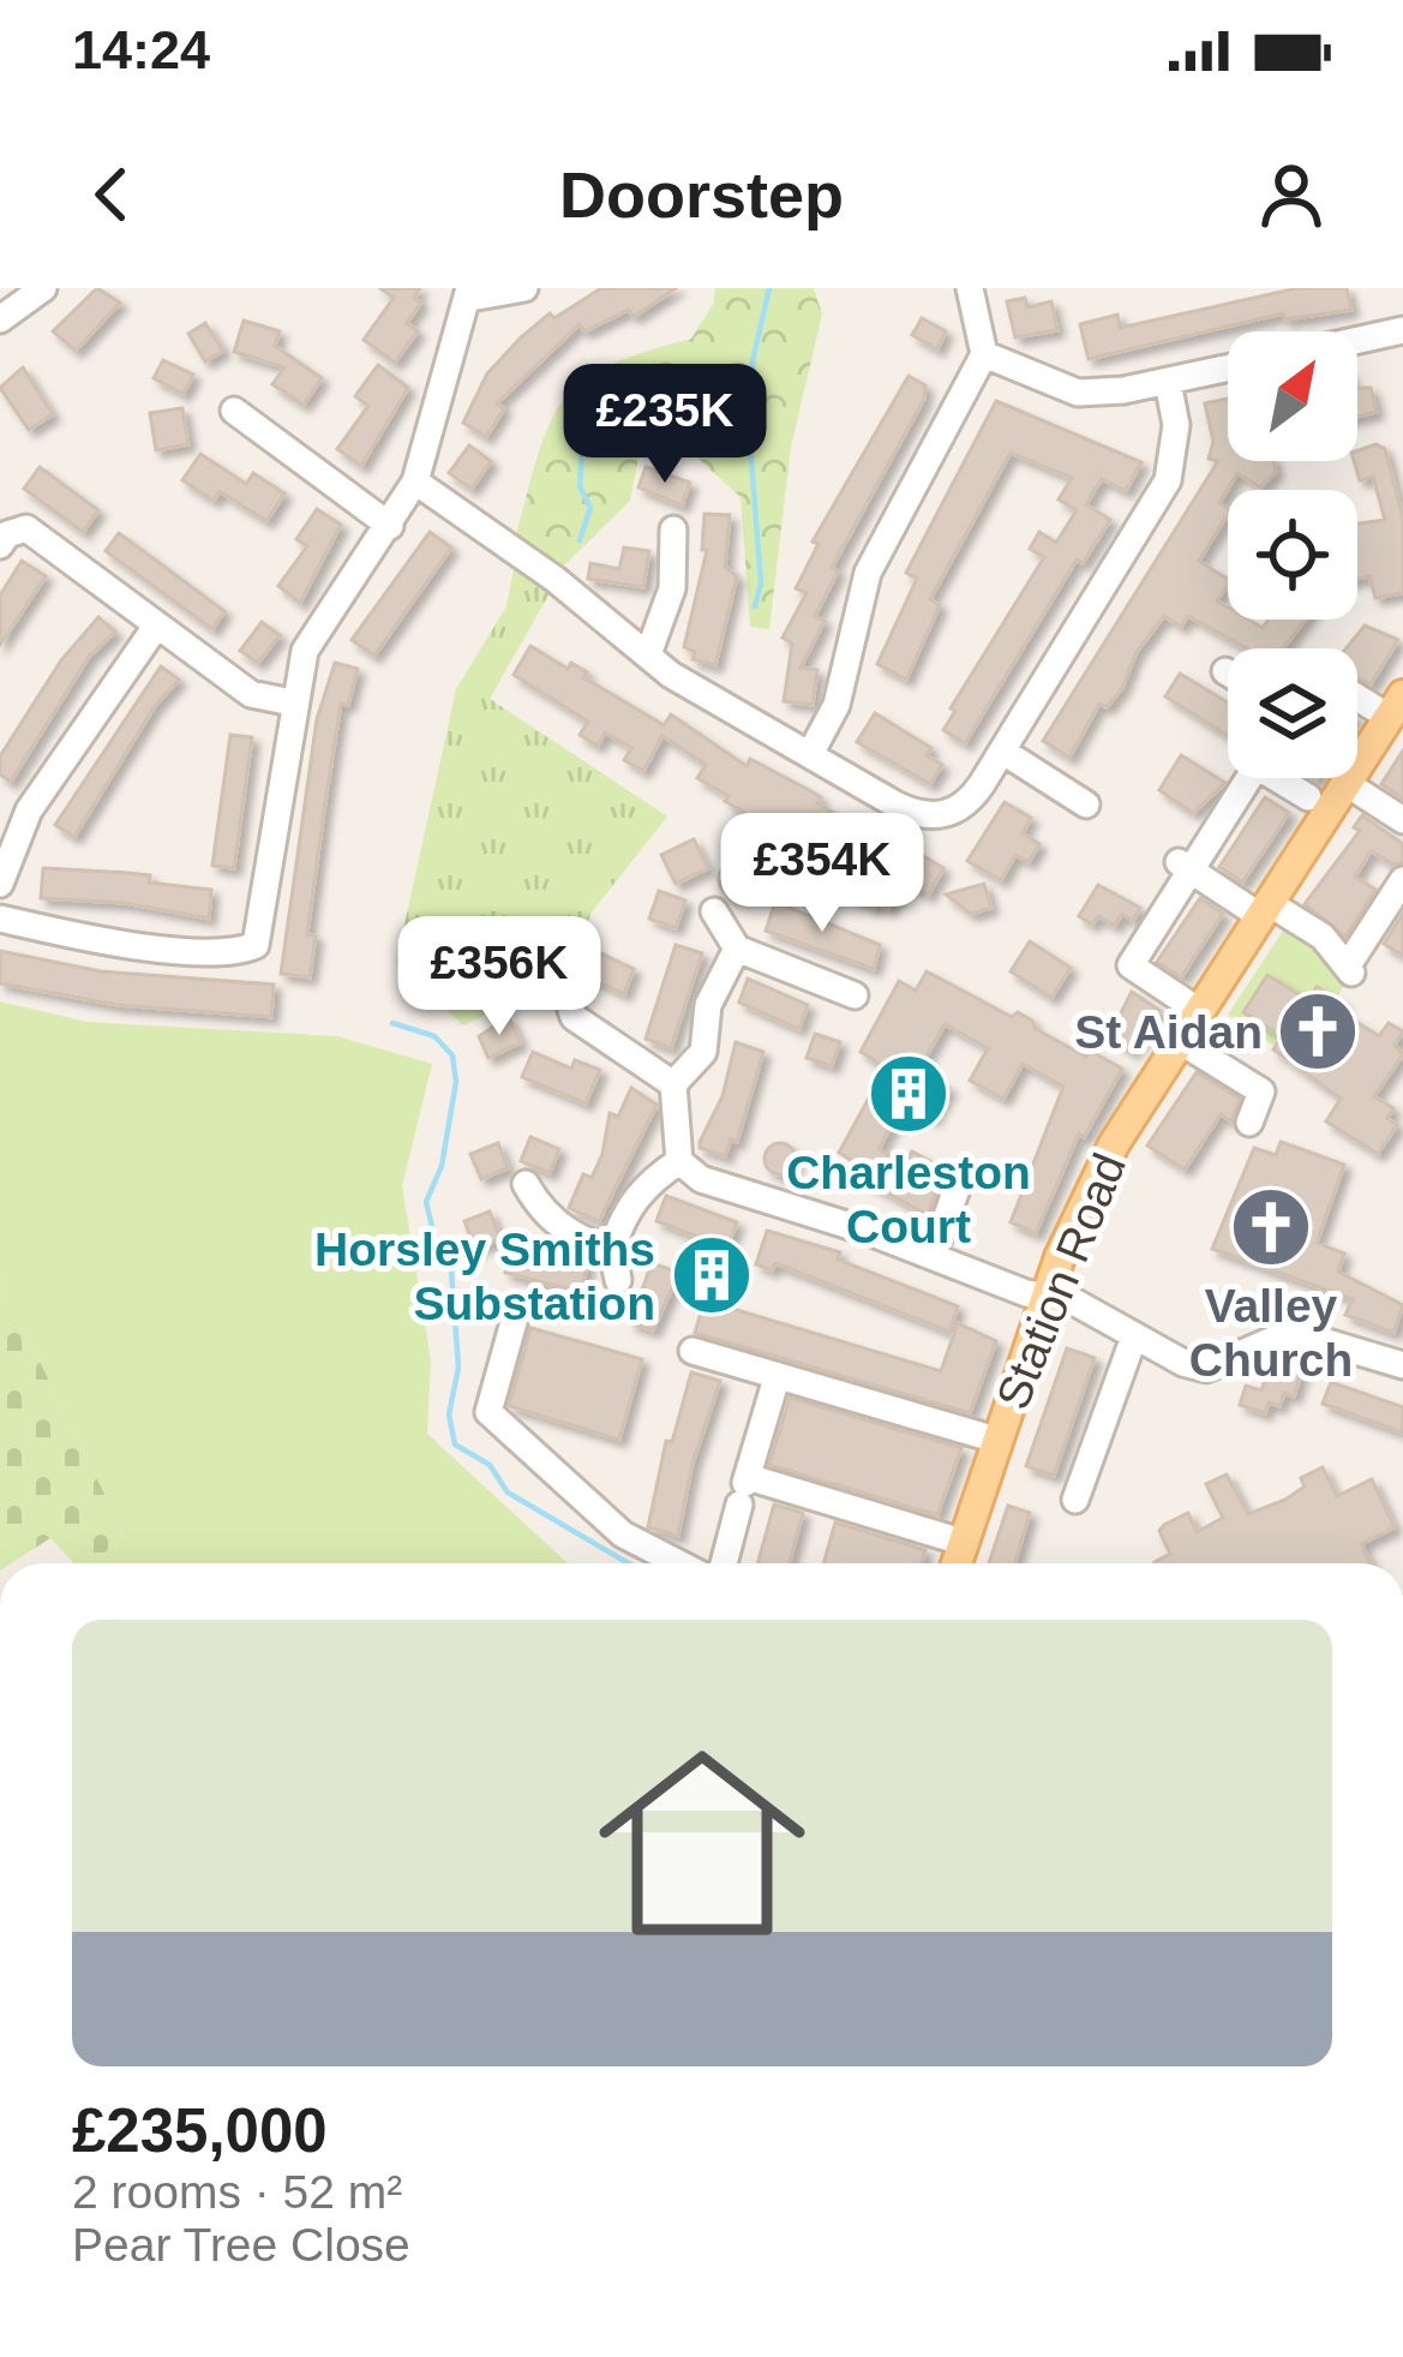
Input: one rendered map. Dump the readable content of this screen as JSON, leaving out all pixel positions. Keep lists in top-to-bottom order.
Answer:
{
  "streets": {
    "main road": ["Station Road"]
  },
  "places": {
    "church": ["St Aidan", "Valley Church"],
    "building": ["Charleston Court", "Horsley Smiths Substation"]
  },
  "north": "top right",
  "page": {
    "status": "14:24",
    "header": "Doorstep",
    "price": ["£235K", "£354K", "£356K"],
    "list": [
      {
        "name": "£235,000",
        "note": "2 rooms · 52 m² · Pear Tree Close"
      }
    ]
  }
}
